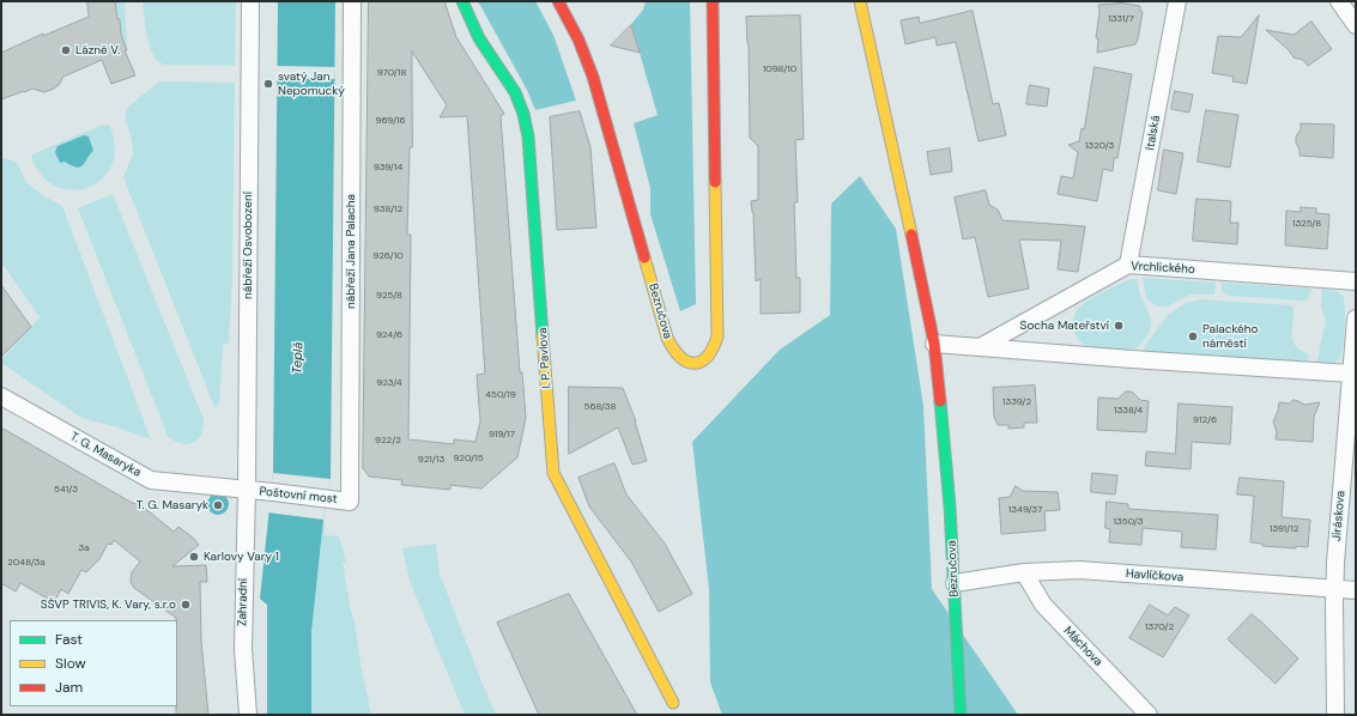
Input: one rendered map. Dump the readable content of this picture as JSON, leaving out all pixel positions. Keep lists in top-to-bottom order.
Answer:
{
  "streets": {
    "street": [
      "Italská",
      "nábřeží Osvobození",
      "nábřeží Jana Palacha",
      "Vrchlického",
      "Bezručova",
      "I. P. Pavlova",
      "T. G. Masaryka",
      "Poštovní most",
      "Jiráskova",
      "Havlíčkova",
      "Zahradní",
      "Máchova"
    ]
  },
  "crossings": [
    ["Italská", "Vrchlického"],
    ["nábřeží Osvobození", "T. G. Masaryka"],
    ["nábřeží Osvobození", "Poštovní most"],
    ["nábřeží Osvobození", "Zahradní"],
    ["nábřeží Jana Palacha", "Poštovní most"],
    ["Bezručova", "Havlíčkova"],
    ["T. G. Masaryka", "Poštovní most"],
    ["T. G. Masaryka", "Zahradní"],
    ["Poštovní most", "Zahradní"],
    ["Jiráskova", "Havlíčkova"],
    ["Havlíčkova", "Máchova"]
  ],
  "water": ["Teplá"],
  "places": [
    "Lázně V.",
    "svatý Jan Nepomucký",
    "Socha Mateřství",
    "Palackého náměstí",
    "T. G. Masaryk",
    "Karlovy Vary 1",
    "SŠVP TRIVIS, K. Vary, s.r.o"
  ],
  "house_numbers": [
    "1331/7",
    "1098/10",
    "970/18",
    "969/16",
    "1320/3",
    "939/14",
    "938/12",
    "1325/8",
    "926/10",
    "925/8",
    "924/6",
    "923/4",
    "450/19",
    "1339/2",
    "568/38",
    "1338/4",
    "912/6",
    "919/17",
    "922/2",
    "920/15",
    "921/13",
    "541/3",
    "1349/37",
    "1350/3",
    "1391/12",
    "3a",
    "2048/3a",
    "1370/2"
  ],
  "legend": ["Fast", "Slow", "Jam"]
}
